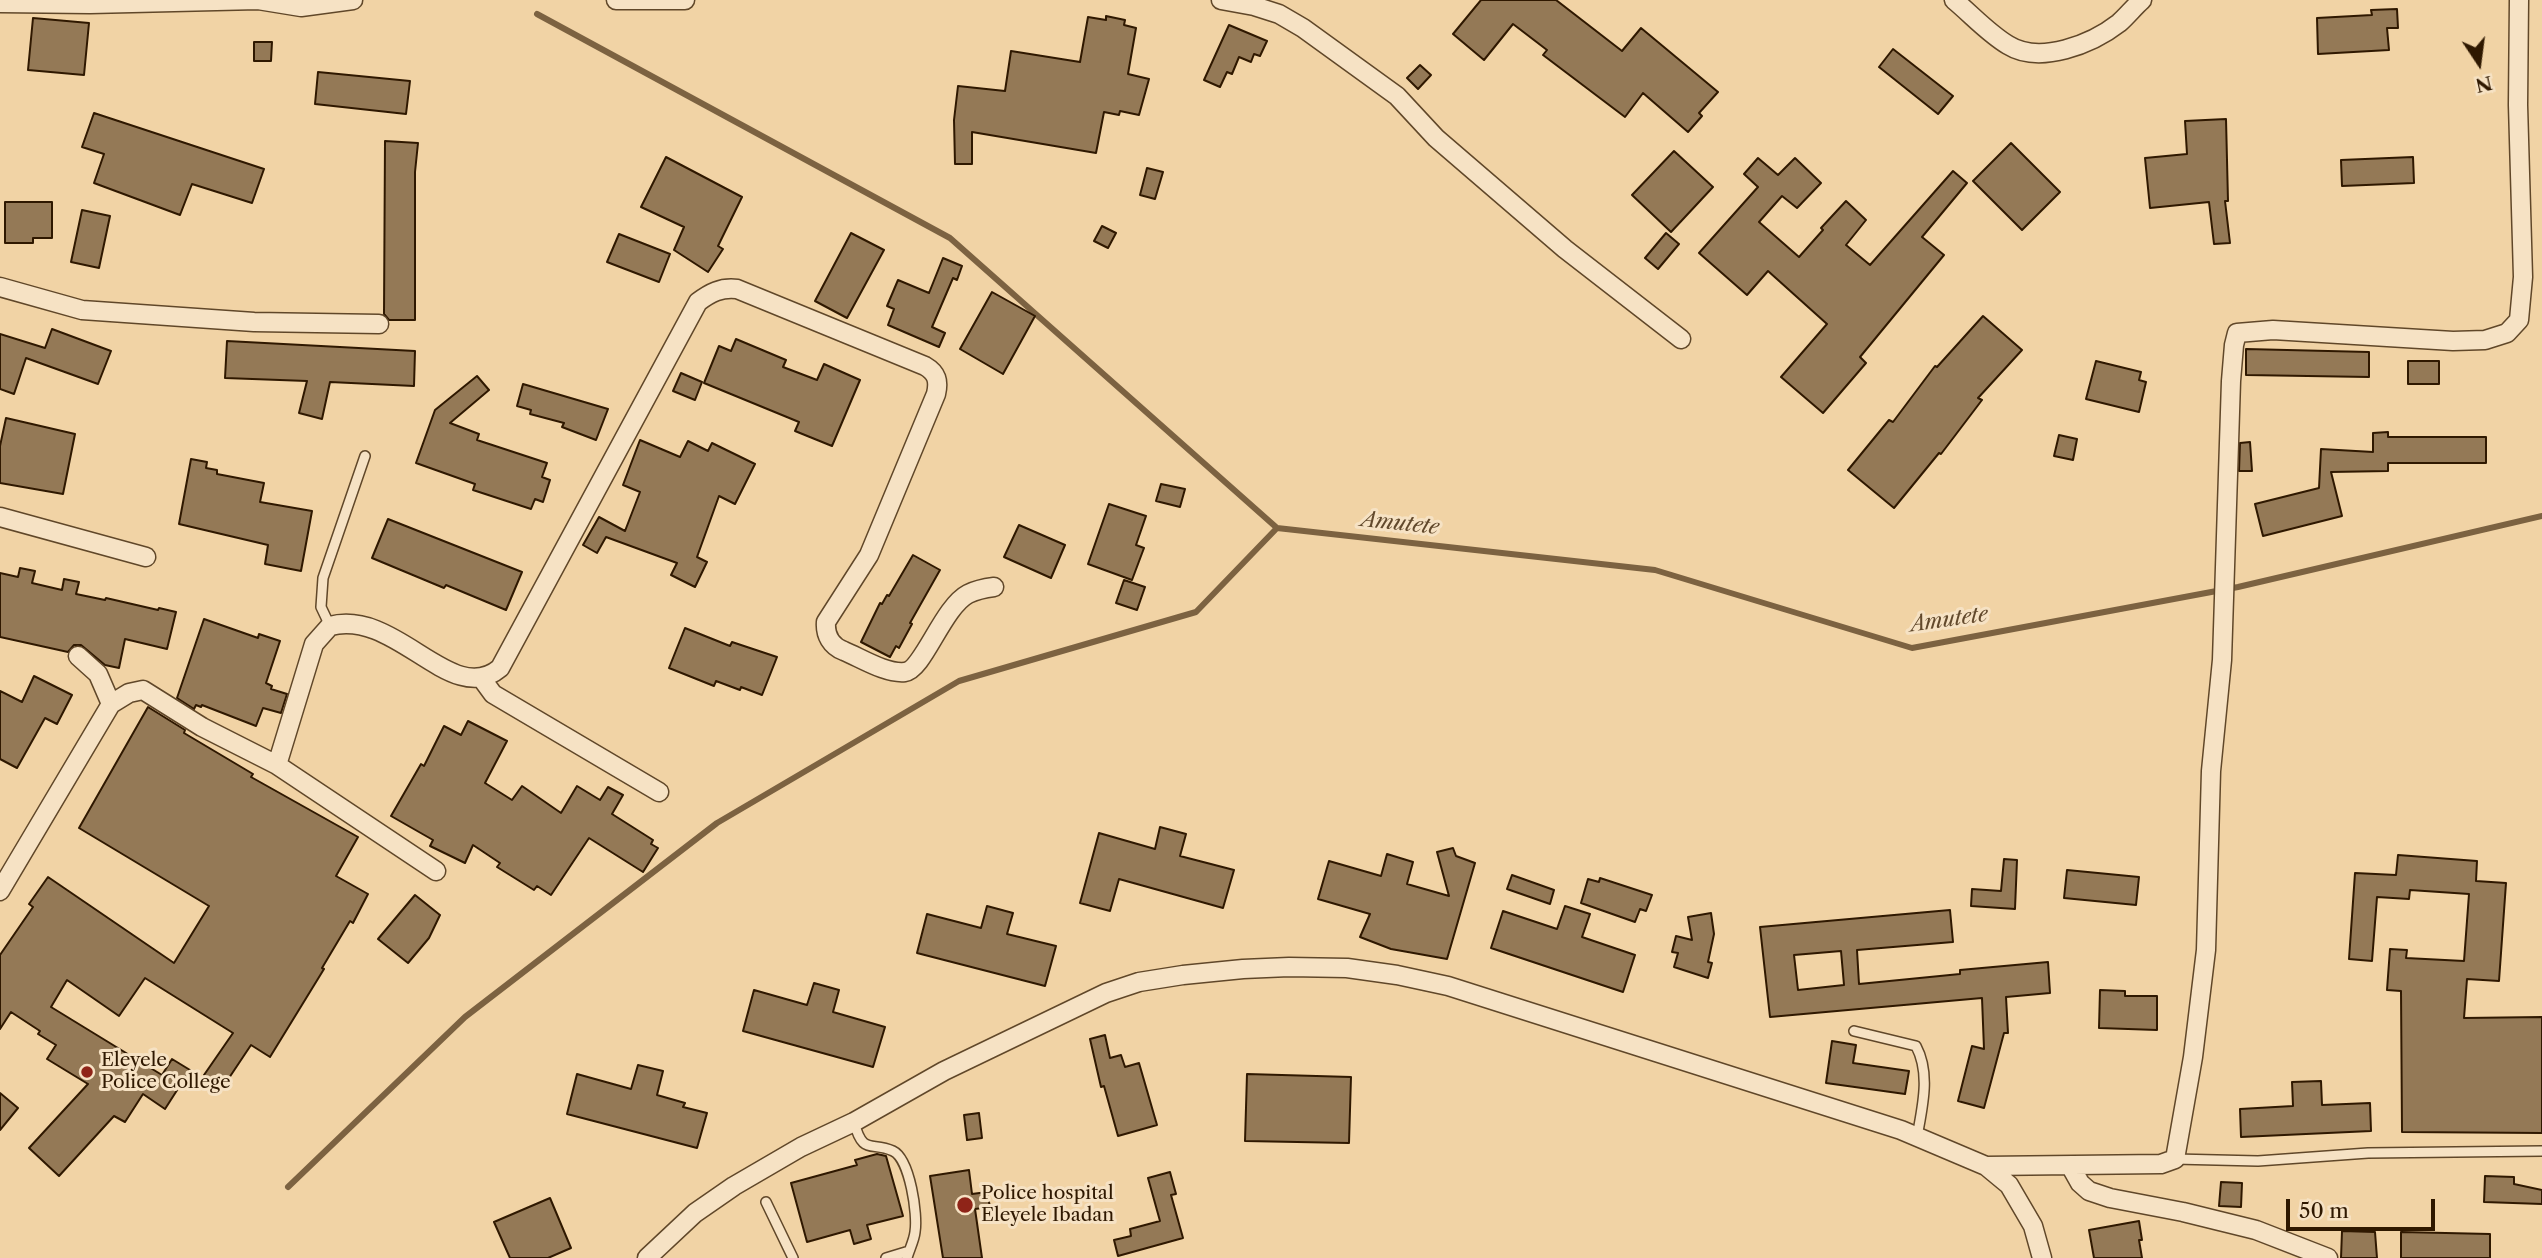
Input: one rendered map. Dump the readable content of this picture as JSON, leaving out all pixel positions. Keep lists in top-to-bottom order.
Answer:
{
  "water": ["Amutete"],
  "places": ["Eleyele Police College", "Police hospital Eleyele Ibadan"],
  "scale_bar": "50 m",
  "north": "bottom"
}
